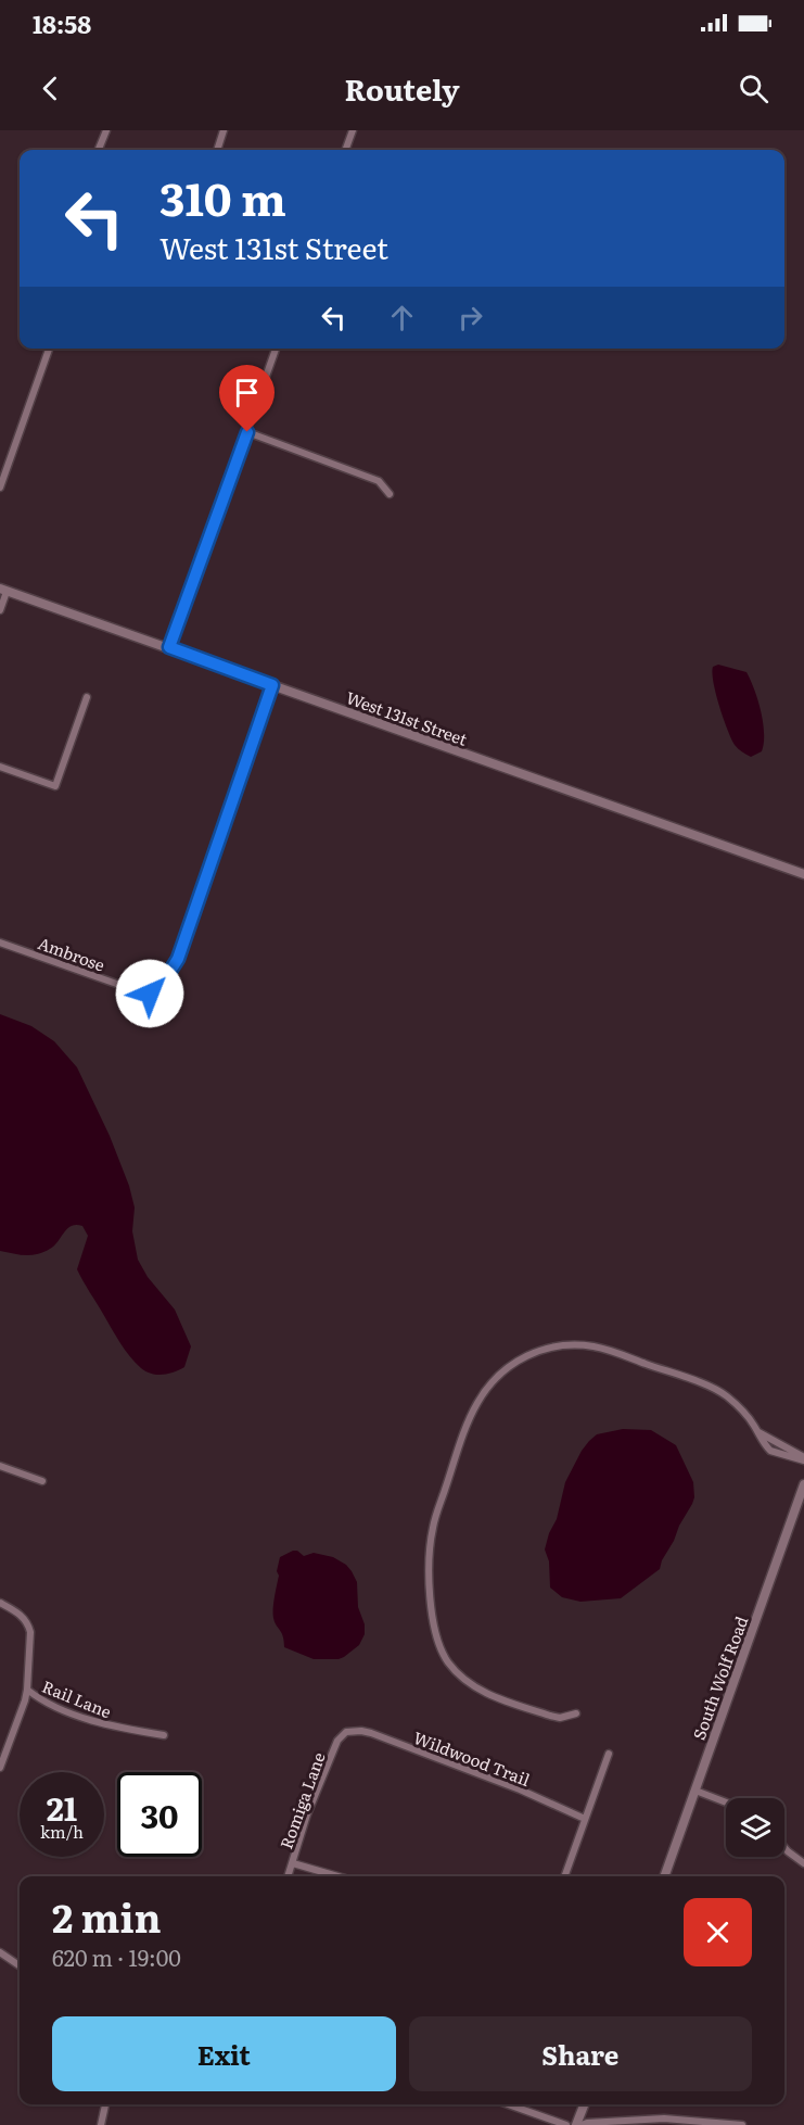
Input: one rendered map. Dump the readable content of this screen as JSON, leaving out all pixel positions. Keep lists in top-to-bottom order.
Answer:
{
  "streets": {
    "street": [
      "West 131st Street",
      "Ambrose",
      "South Wolf Road",
      "Rail Lane",
      "Wildwood Trail",
      "Romiga Lane"
    ]
  },
  "crossings": [
    ["West 131st Street", "Ambrose"],
    ["Wildwood Trail", "Romiga Lane"]
  ],
  "page": {
    "status": "18:58",
    "header": "Routely",
    "turn": ["310 m", "West 131st Street"],
    "speed": "21 km/h",
    "limit": "30",
    "heading": ["2 min", "620 m · 19:00"],
    "buttons": ["Exit", "Share"]
  }
}
